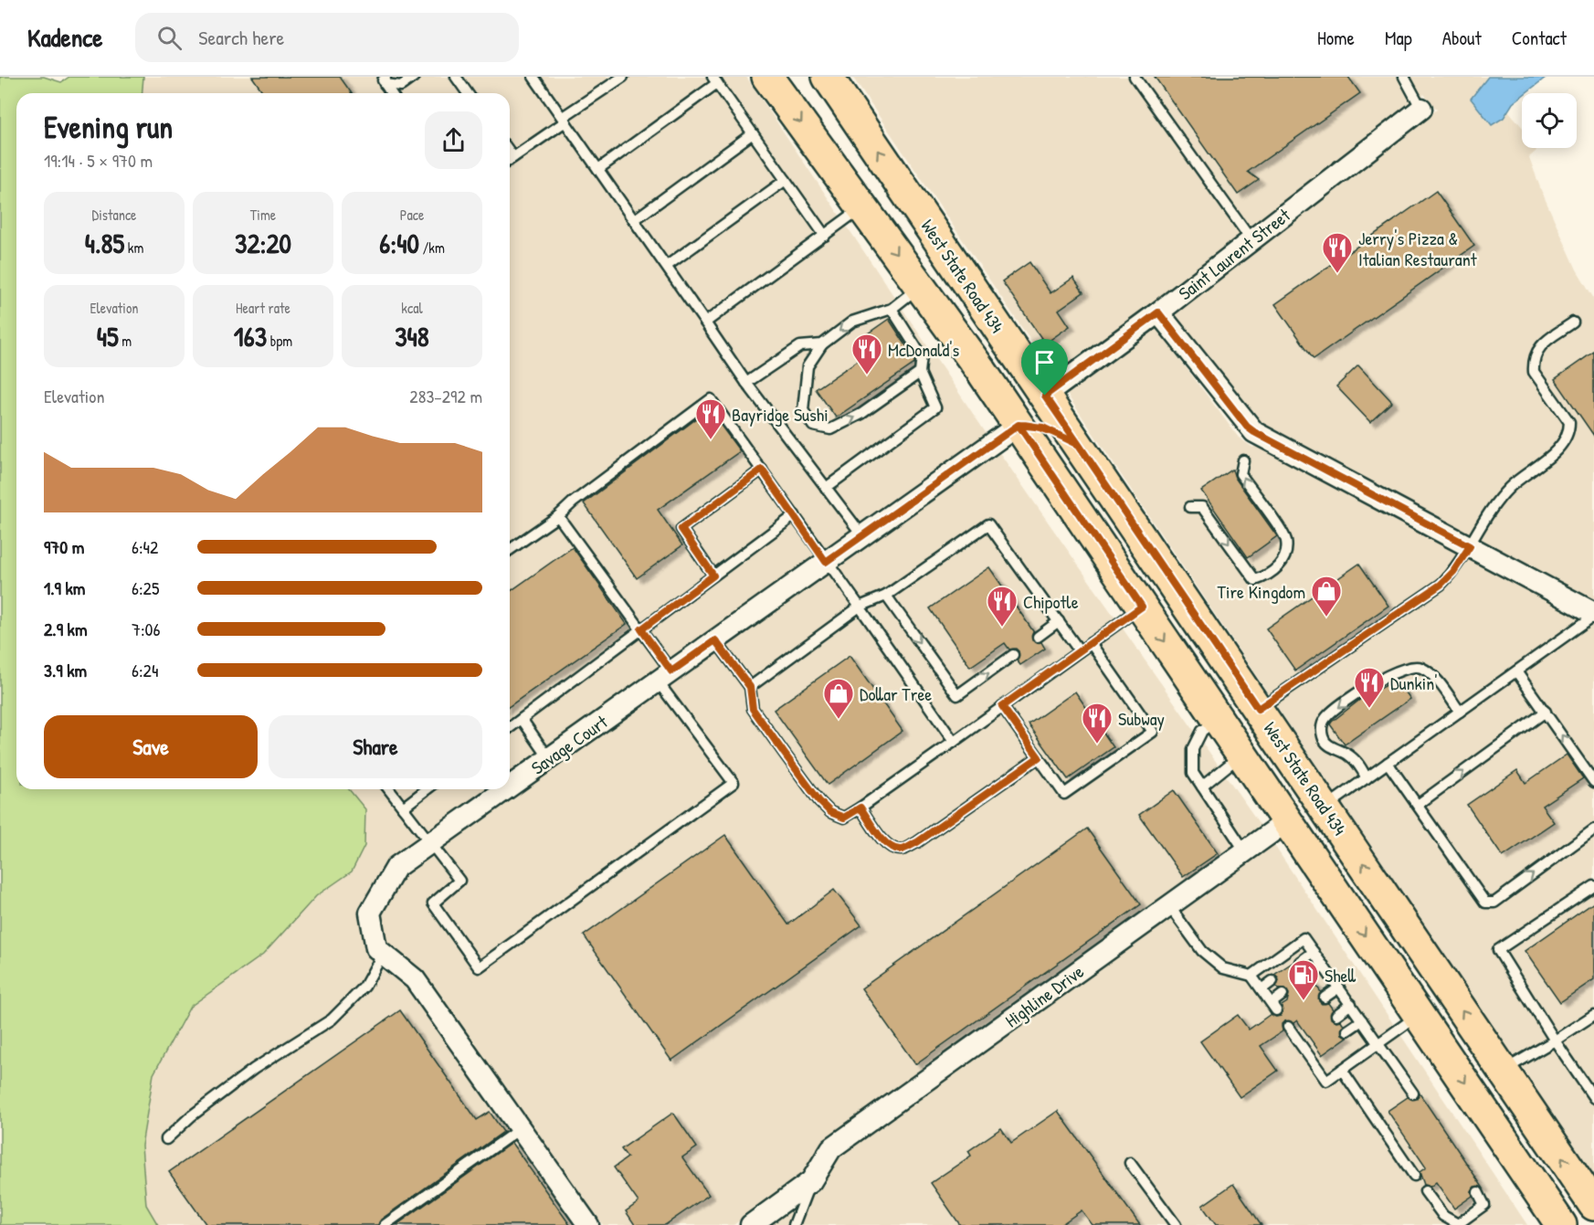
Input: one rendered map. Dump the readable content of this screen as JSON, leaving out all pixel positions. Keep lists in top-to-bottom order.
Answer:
{
  "streets": {
    "main road": ["West State Road 434"],
    "street": ["Saint Laurent Street", "Savage Court", "Highline Drive"]
  },
  "crossings": [
    ["Saint Laurent Street", "West State Road 434"]
  ],
  "places": {
    "restaurant": [
      "Jerry's Pizza & Italian Restaurant",
      "McDonald's",
      "Bayridge Sushi",
      "Chipotle",
      "Dunkin'",
      "Subway"
    ],
    "shop": ["Tire Kingdom", "Dollar Tree"],
    "fuel station": ["Shell"]
  },
  "page": {
    "header": "Kadence",
    "search": "Search here",
    "nav": [
      "Home",
      "Map",
      "About",
      "Contact"
    ],
    "heading": ["Evening run", "19:14 · 5 × 970 m"],
    "stats": [
      ["Distance", "4.85 km"],
      ["Time", "32:20"],
      ["Pace", "6:40 /km"],
      ["Elevation", "45 m"],
      ["Heart rate", "163 bpm"],
      ["kcal", "348"]
    ],
    "chart": ["Elevation", "283–292 m"],
    "list": [
      {
        "name": "970 m",
        "note": "6:42"
      },
      {
        "name": "1.9 km",
        "note": "6:25"
      },
      {
        "name": "2.9 km",
        "note": "7:06"
      },
      {
        "name": "3.9 km",
        "note": "6:24"
      }
    ],
    "buttons": ["Save", "Share"]
  }
}
